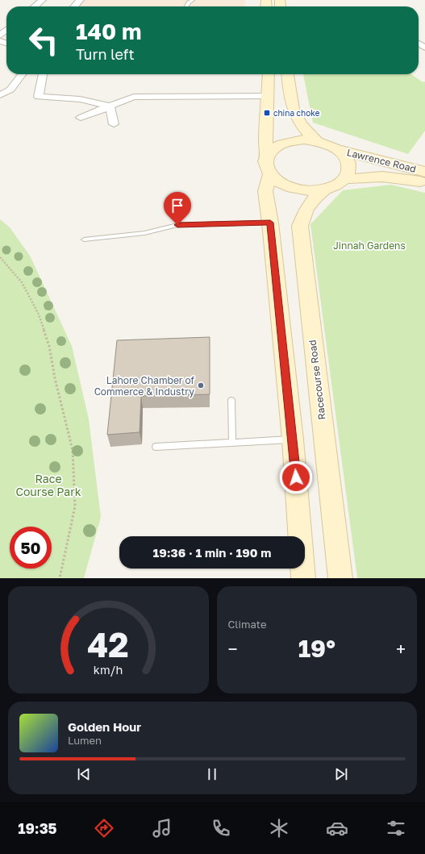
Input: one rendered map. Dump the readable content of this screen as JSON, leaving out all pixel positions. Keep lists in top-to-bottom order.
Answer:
{
  "streets": {
    "main road": ["Lawrence Road", "Racecourse Road"]
  },
  "crossings": [
    ["Lawrence Road", "Racecourse Road"]
  ],
  "parks": ["Jinnah Gardens", "Race Course Park"],
  "places": {
    "transit": ["china choke"],
    "other": ["Lahore Chamber of Commerce & Industry"]
  },
  "page": {
    "turn": ["140 m", "Turn left"],
    "limit": "50",
    "trip": "19:36 · 1 min · 190 m",
    "tile": "Climate",
    "heat": ["−", "19°", "+"],
    "song": ["Golden Hour", "Lumen"],
    "tabs": "19:35",
    "gauge": ["42", "km/h"]
  }
}
